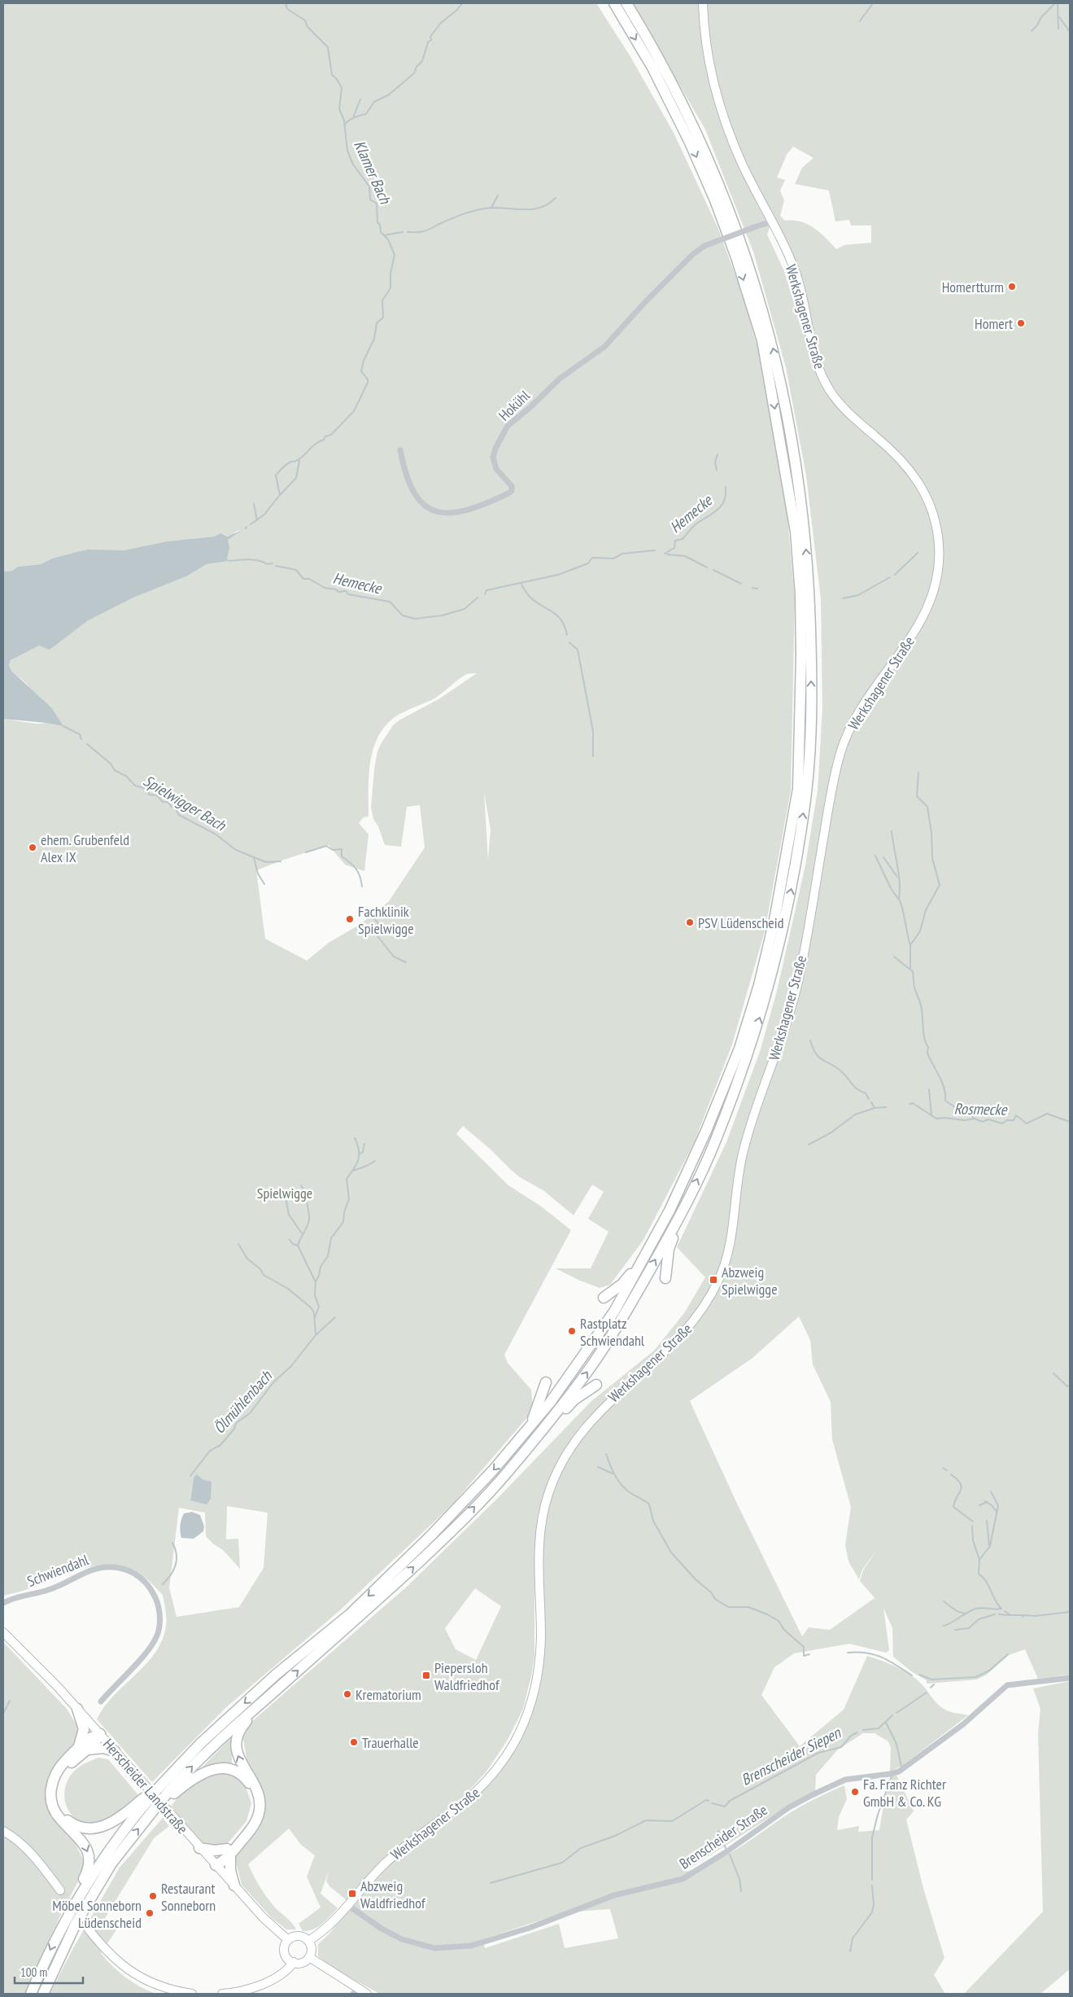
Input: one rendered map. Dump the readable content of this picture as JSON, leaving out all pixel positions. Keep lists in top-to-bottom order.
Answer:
{
  "streets": {
    "main road": ["Werkshagener Straße", "Herscheider Landstraße"],
    "street": ["Hokühl", "Schwiendahl", "Brenscheider Straße"]
  },
  "crossings": [
    ["Werkshagener Straße", "Hokühl"],
    ["Werkshagener Straße", "Herscheider Landstraße"],
    ["Werkshagener Straße", "Brenscheider Straße"]
  ],
  "water": [
    "Klamer Bach",
    "Hemecke",
    "Spielwigger Bach",
    "Rosmecke",
    "Ölmühlenbach",
    "Brenscheider Siepen"
  ],
  "parks": ["Spielwigge"],
  "places": {
    "other": [
      "Homertturm",
      "Homert",
      "ehem. Grubenfeld Alex IX",
      "Fachklinik Spielwigge",
      "PSV Lüdenscheid",
      "Rastplatz Schwiendahl",
      "Krematorium",
      "Trauerhalle",
      "Fa. Franz Richter GmbH & Co. KG",
      "Restaurant Sonneborn",
      "Möbel Sonneborn Lüdenscheid"
    ],
    "transit": ["Abzweig Spielwigge", "Piepersloh Waldfriedhof", "Abzweig Waldfriedhof"]
  },
  "scale_bar": "100 m"
}
